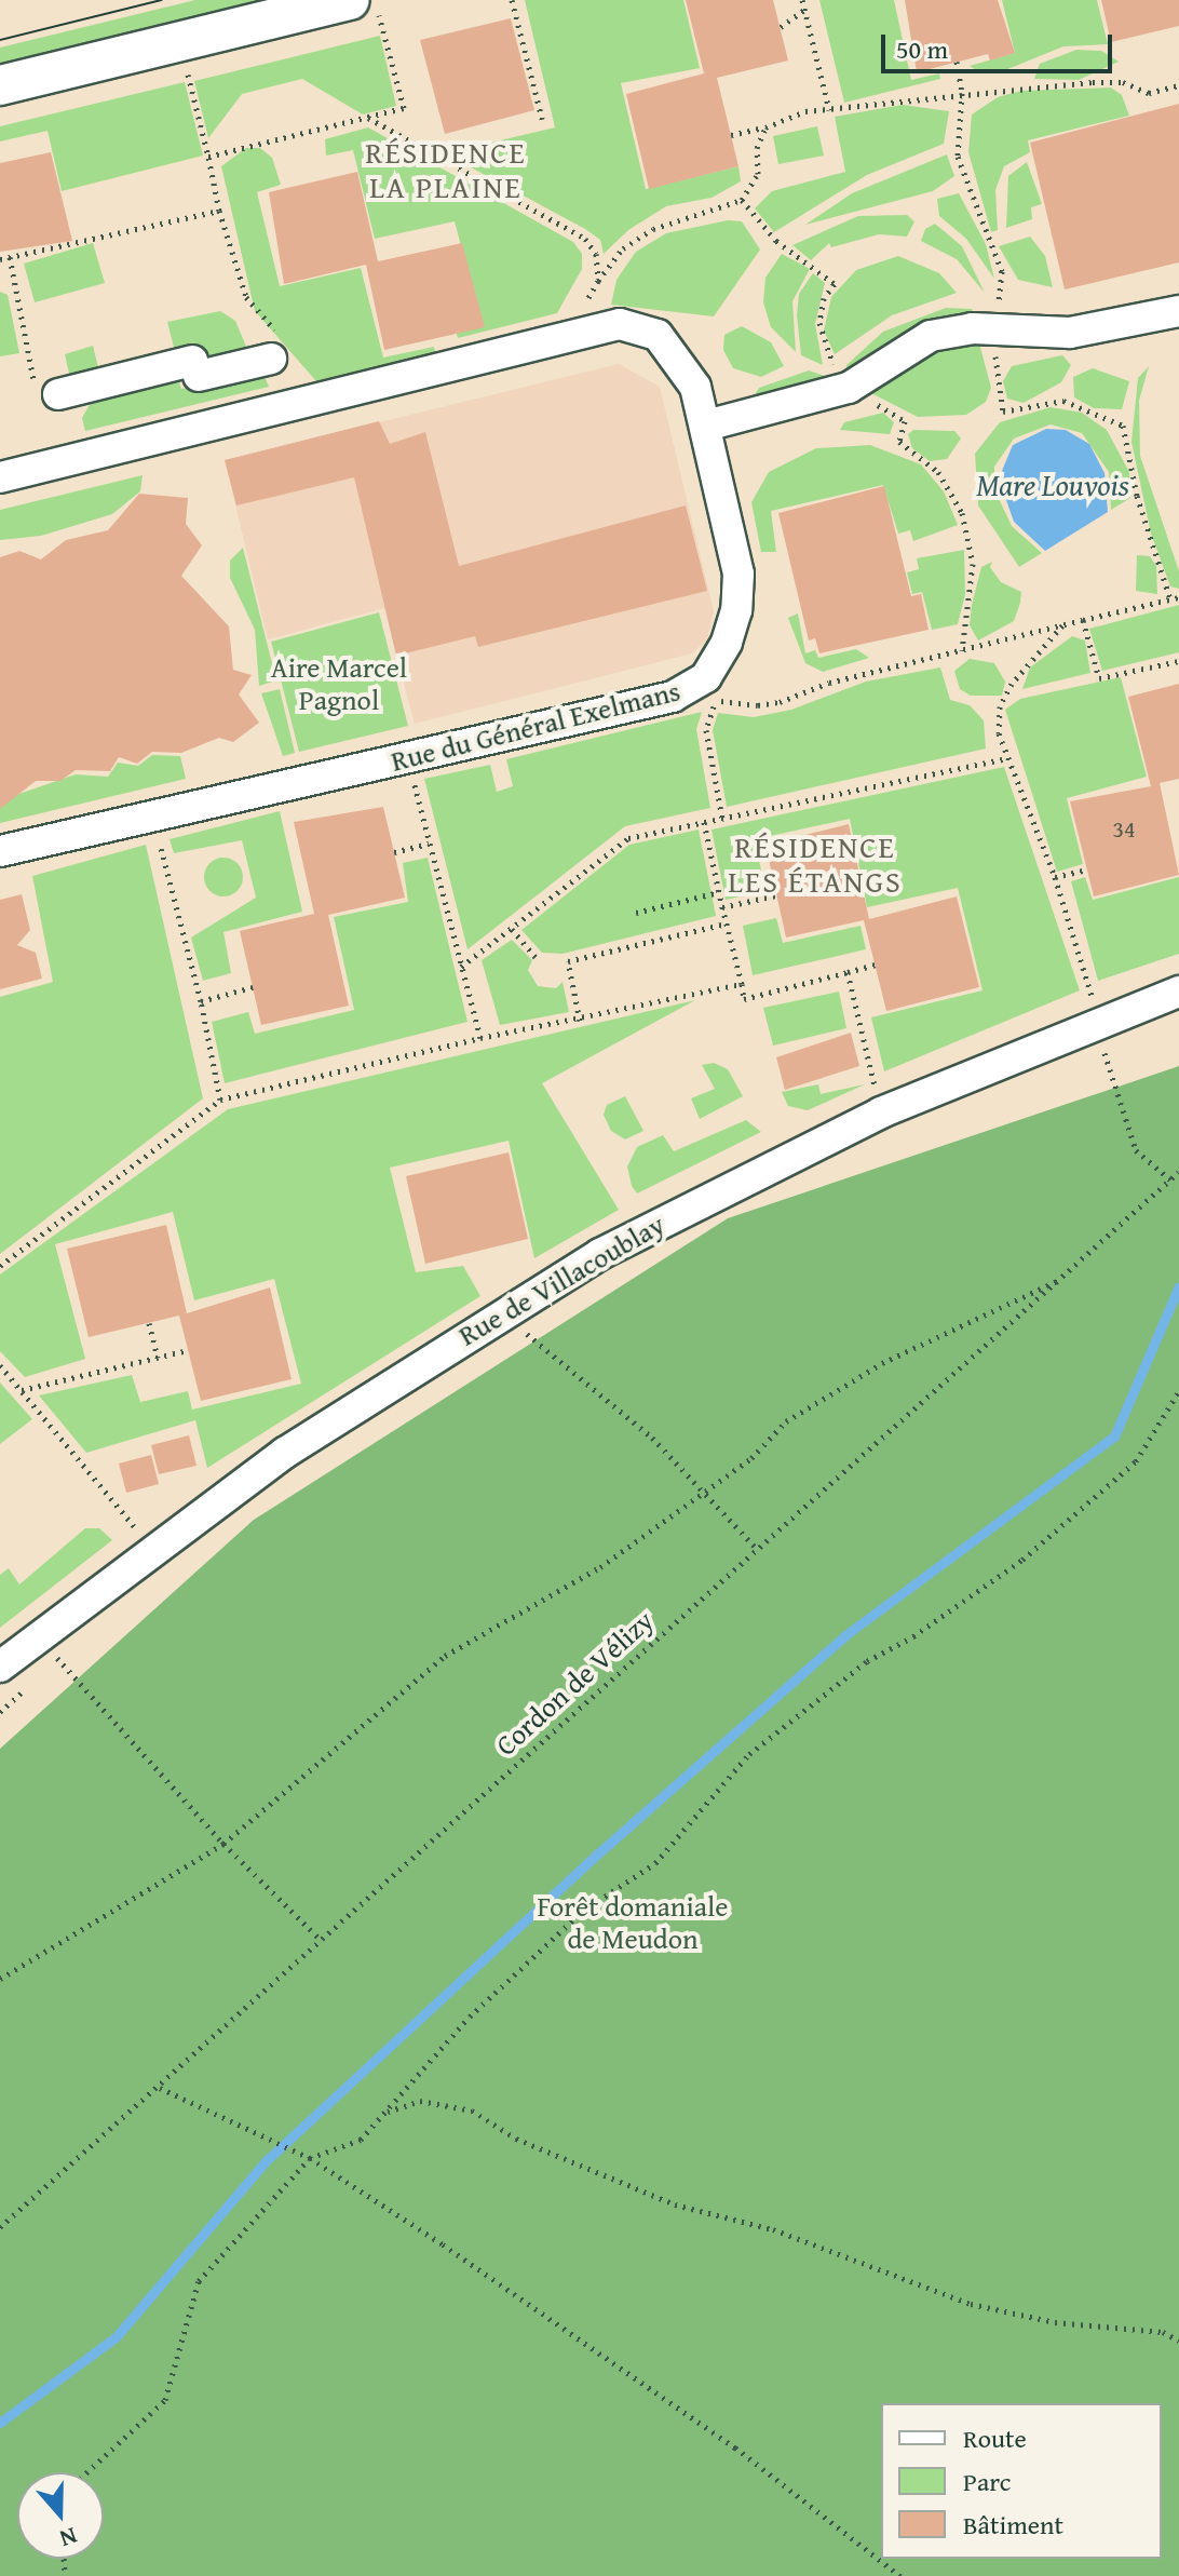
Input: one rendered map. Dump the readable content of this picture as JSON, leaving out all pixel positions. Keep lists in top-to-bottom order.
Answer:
{
  "streets": {
    "street": ["Rue du Général Exelmans", "Rue de Villacoublay"],
    "path": ["Cordon de Vélizy"]
  },
  "districts": ["RÉSIDENCE LA PLAINE", "RÉSIDENCE LES ÉTANGS"],
  "water": ["Mare Louvois"],
  "parks": ["Aire Marcel Pagnol", "Forêt domaniale de Meudon"],
  "house_numbers": ["34"],
  "legend": ["Route", "Parc", "Bâtiment"],
  "scale_bar": "50 m",
  "north": "bottom"
}
